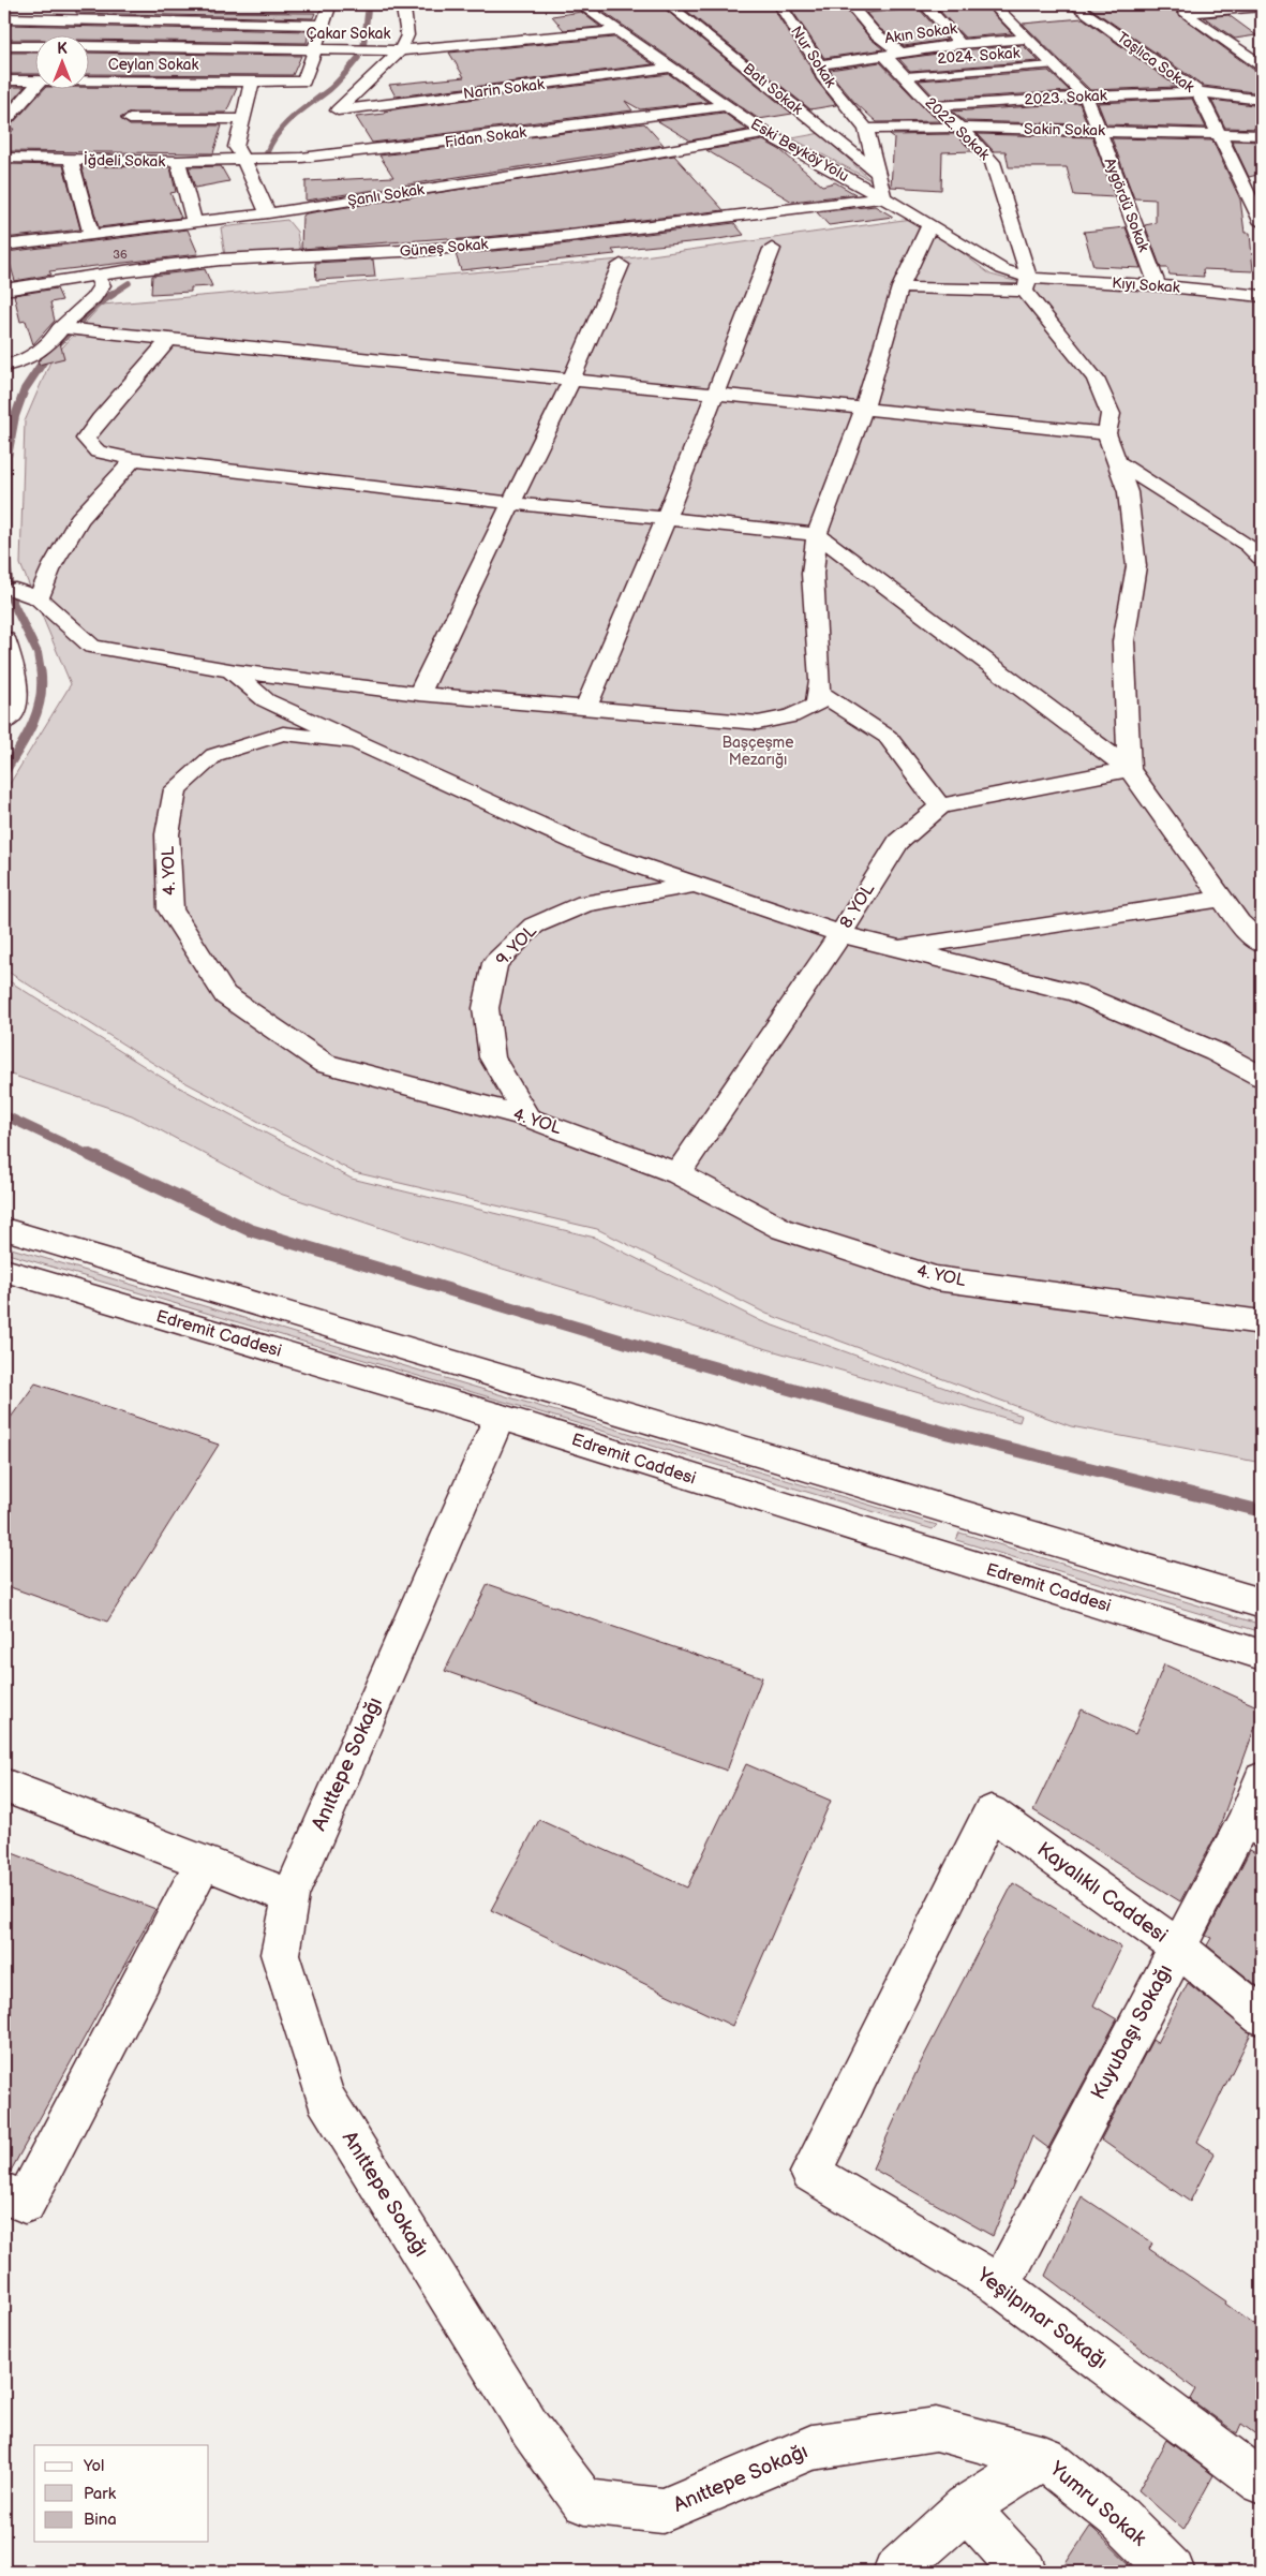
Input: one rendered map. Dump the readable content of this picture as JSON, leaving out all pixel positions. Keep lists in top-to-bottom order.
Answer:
{
  "streets": {
    "main road": [
      "Çakar Sokak",
      "Akın Sokak",
      "Nur Sokak",
      "Taşlıca Sokak",
      "Ceylan Sokak",
      "Narin Sokak",
      "Batı Sokak",
      "2023. Sokak",
      "2022. Sokak",
      "Sakin Sokak",
      "Fidan Sokak",
      "Eski Beyköy Yolu",
      "İğdeli Sokak",
      "Şanlı Sokak",
      "Aygördü Sokak",
      "Güneş Sokak",
      "Kıyı Sokak",
      "4. YOL",
      "8. YOL",
      "9. YOL",
      "Edremit Caddesi",
      "Anıttepe Sokağı",
      "Kayalıklı Caddesi",
      "Kuyubaşı Sokağı",
      "Yeşilpınar Sokağı",
      "Yumru Sokak"
    ],
    "lane": ["2024. Sokak"]
  },
  "crossings": [
    ["Çakar Sokak", "Ceylan Sokak"],
    ["Çakar Sokak", "Narin Sokak"],
    ["Çakar Sokak", "Eski Beyköy Yolu"],
    ["Akın Sokak", "Nur Sokak"],
    ["Akın Sokak", "2022. Sokak"],
    ["Akın Sokak", "Aygördü Sokak"],
    ["2024. Sokak", "2022. Sokak"],
    ["2024. Sokak", "Aygördü Sokak"],
    ["Nur Sokak", "Batı Sokak"],
    ["Nur Sokak", "Sakin Sokak"],
    ["Nur Sokak", "Eski Beyköy Yolu"],
    ["Nur Sokak", "Güneş Sokak"],
    ["Taşlıca Sokak", "2023. Sokak"],
    ["Taşlıca Sokak", "Sakin Sokak"],
    ["Narin Sokak", "Eski Beyköy Yolu"],
    ["2023. Sokak", "2022. Sokak"],
    ["2023. Sokak", "Aygördü Sokak"],
    ["2022. Sokak", "Sakin Sokak"],
    ["2022. Sokak", "Eski Beyköy Yolu"],
    ["2022. Sokak", "Kıyı Sokak"],
    ["Sakin Sokak", "Aygördü Sokak"],
    ["Fidan Sokak", "Eski Beyköy Yolu"],
    ["Fidan Sokak", "İğdeli Sokak"],
    ["Eski Beyköy Yolu", "Şanlı Sokak"],
    ["Eski Beyköy Yolu", "Güneş Sokak"],
    ["Eski Beyköy Yolu", "Kıyı Sokak"],
    ["Aygördü Sokak", "Kıyı Sokak"],
    ["4. YOL", "8. YOL"],
    ["4. YOL", "9. YOL"],
    ["Edremit Caddesi", "Anıttepe Sokağı"],
    ["Anıttepe Sokağı", "Yumru Sokak"],
    ["Kayalıklı Caddesi", "Kuyubaşı Sokağı"],
    ["Kayalıklı Caddesi", "Yeşilpınar Sokağı"],
    ["Kuyubaşı Sokağı", "Yeşilpınar Sokağı"]
  ],
  "parks": ["Başçeşme Mezarığı"],
  "house_numbers": ["36"],
  "legend": ["Yol", "Park", "Bina"],
  "north": "top"
}
